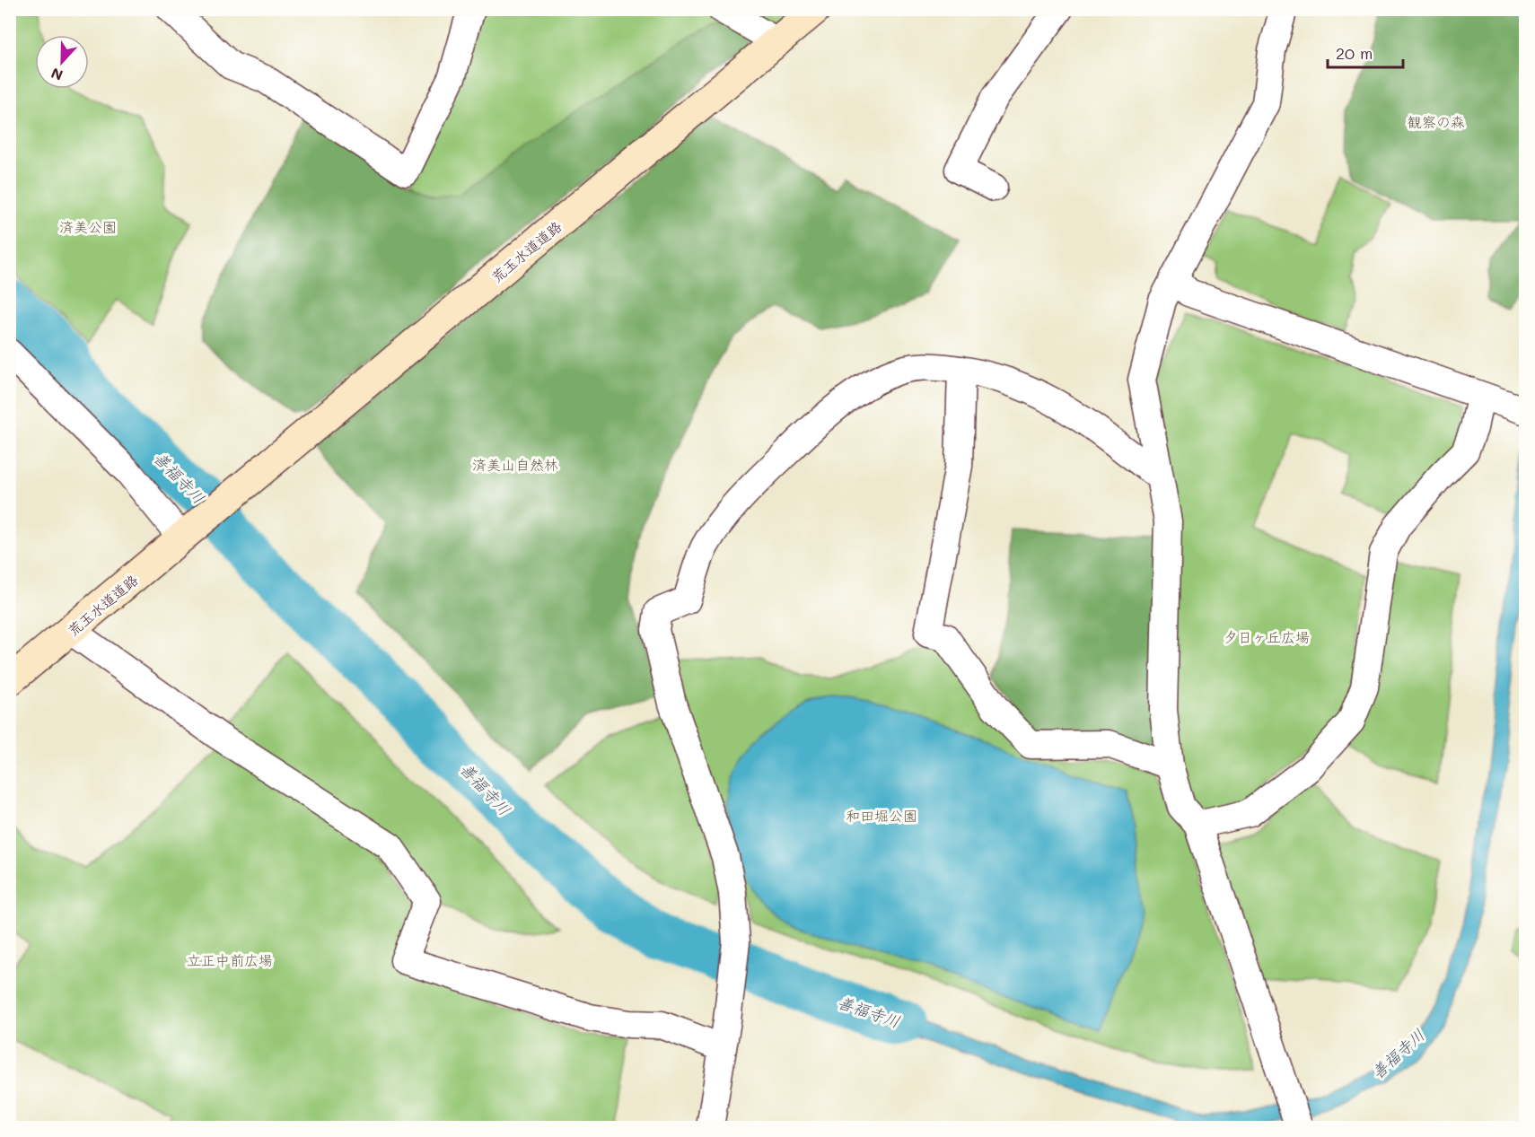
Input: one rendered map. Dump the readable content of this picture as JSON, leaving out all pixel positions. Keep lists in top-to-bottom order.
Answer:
{
  "streets": {
    "main road": ["荒玉水道道路"]
  },
  "water": ["善福寺川"],
  "parks": [
    "観察の森",
    "済美公園",
    "済美山自然林",
    "夕日ヶ丘広場",
    "和田堀公園",
    "立正中前広場"
  ],
  "scale_bar": "20 m",
  "north": "bottom"
}
